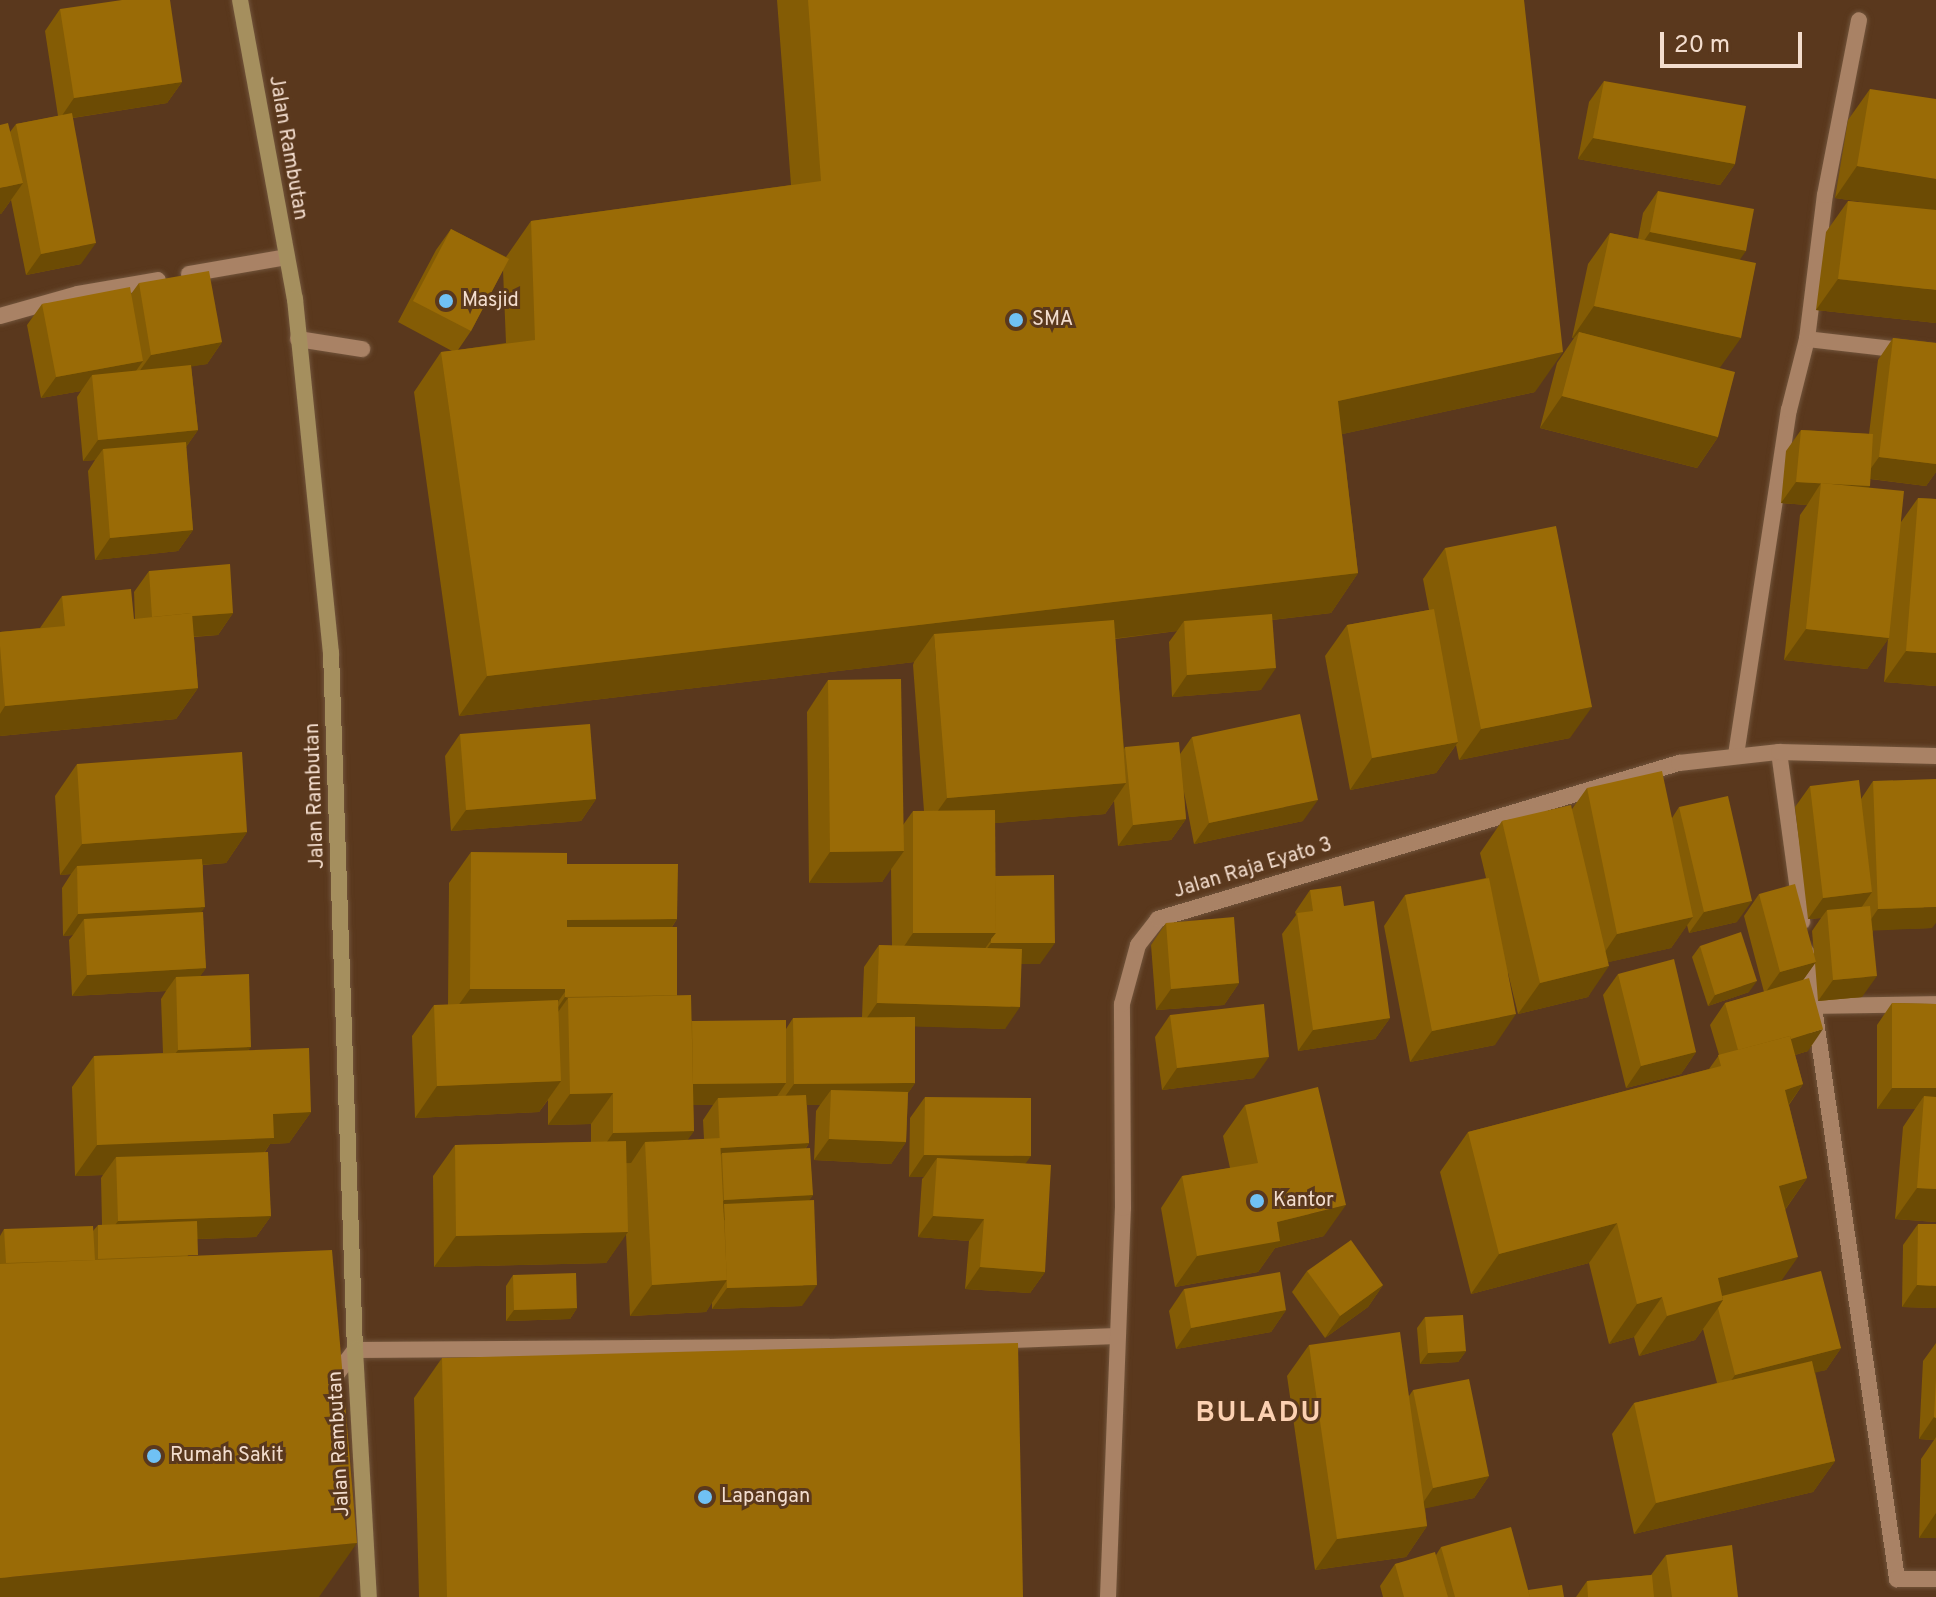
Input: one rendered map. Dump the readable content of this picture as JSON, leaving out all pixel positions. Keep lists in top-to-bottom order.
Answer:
{
  "streets": {
    "street": ["Jalan Rambutan", "Jalan Raja Eyato 3"]
  },
  "districts": ["BULADU"],
  "places": [
    "Masjid",
    "SMA",
    "Kantor",
    "Rumah Sakit",
    "Lapangan"
  ],
  "scale_bar": "20 m"
}
